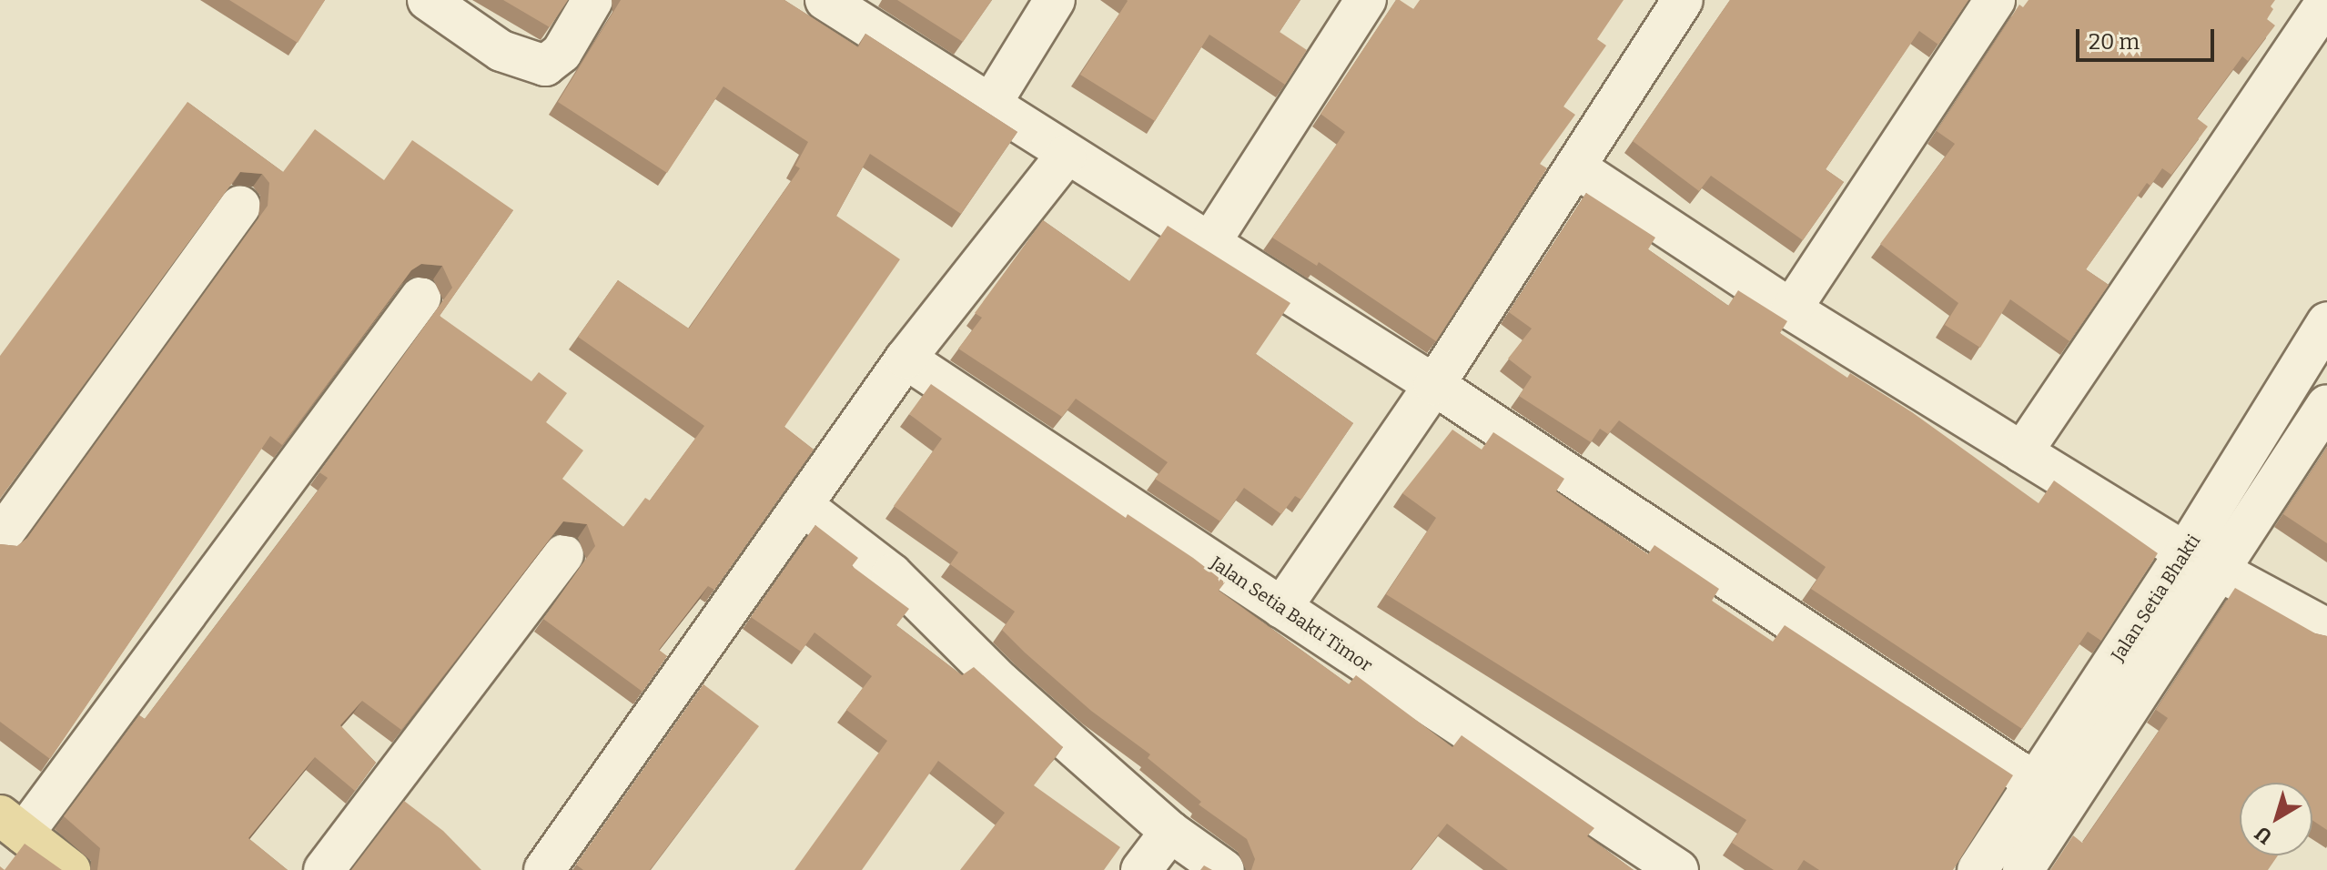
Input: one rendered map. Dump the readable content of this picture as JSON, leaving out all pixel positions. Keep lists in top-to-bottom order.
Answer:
{
  "streets": {
    "street": ["Jalan Setia Bhakti", "Jalan Setia Bakti Timor"]
  },
  "scale_bar": "20 m",
  "north": "bottom left"
}
